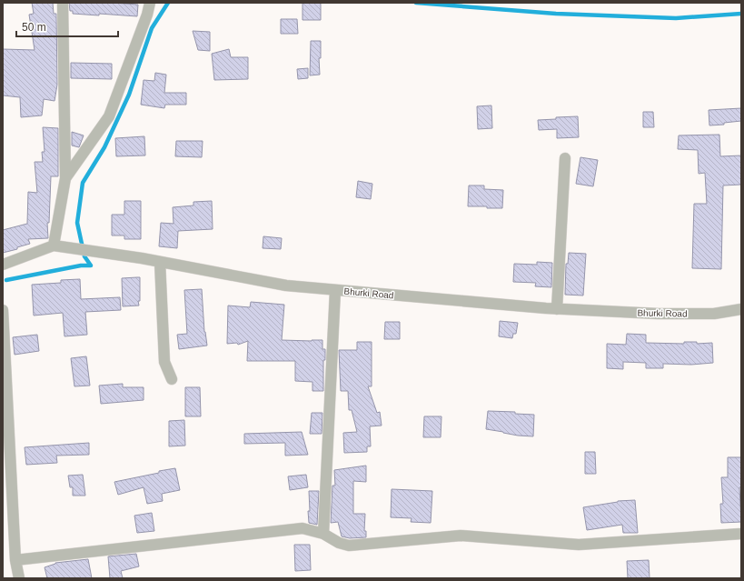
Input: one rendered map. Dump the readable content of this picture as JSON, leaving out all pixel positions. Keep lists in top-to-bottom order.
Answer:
{
  "streets": {
    "street": ["Bhurki Road"]
  },
  "scale_bar": "50 m"
}
